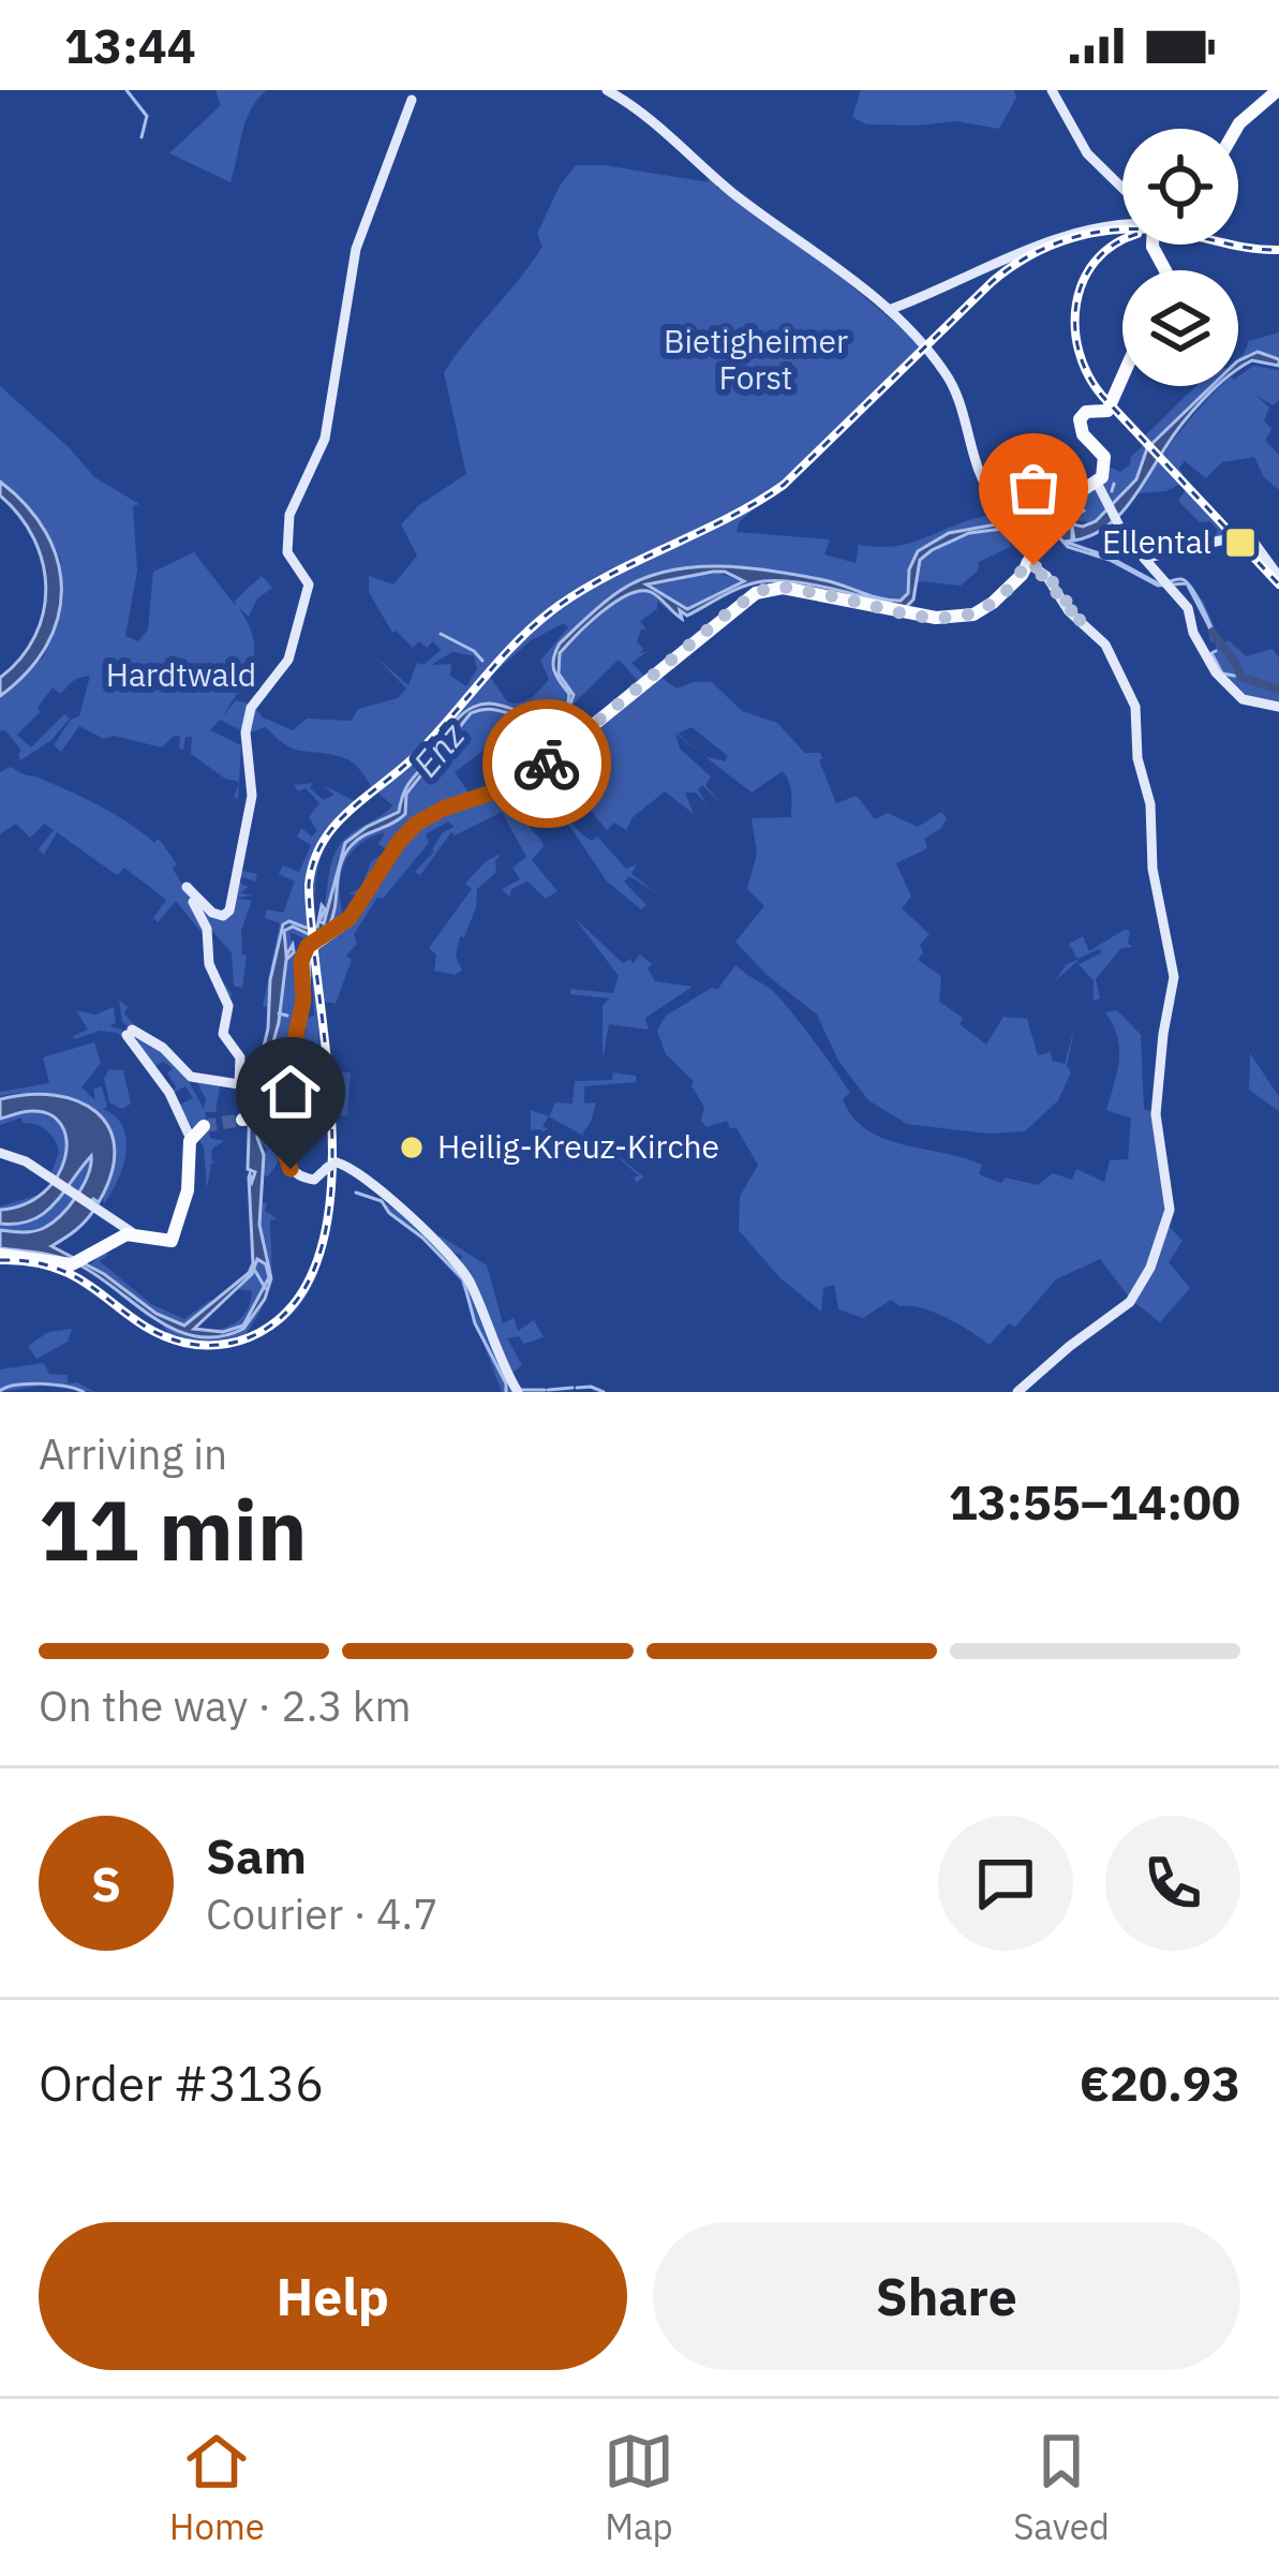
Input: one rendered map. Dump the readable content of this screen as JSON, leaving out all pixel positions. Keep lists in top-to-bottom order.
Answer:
{
  "water": ["Enz"],
  "parks": ["Bietigheimer Forst", "Hardtwald"],
  "places": {
    "transit": ["Ellental"],
    "other": ["Heilig-Kreuz-Kirche"]
  },
  "page": {
    "status": "13:44",
    "heading": ["11 min", "Arriving in", "13:55–14:00"],
    "panel": [
      "Sam",
      "Courier · 4.7",
      "Order #3136",
      "€20.93"
    ],
    "bar": "On the way · 2.3 km",
    "round": "S",
    "buttons": ["Help", "Share"],
    "tabs": ["Home", "Map", "Saved"]
  }
}
